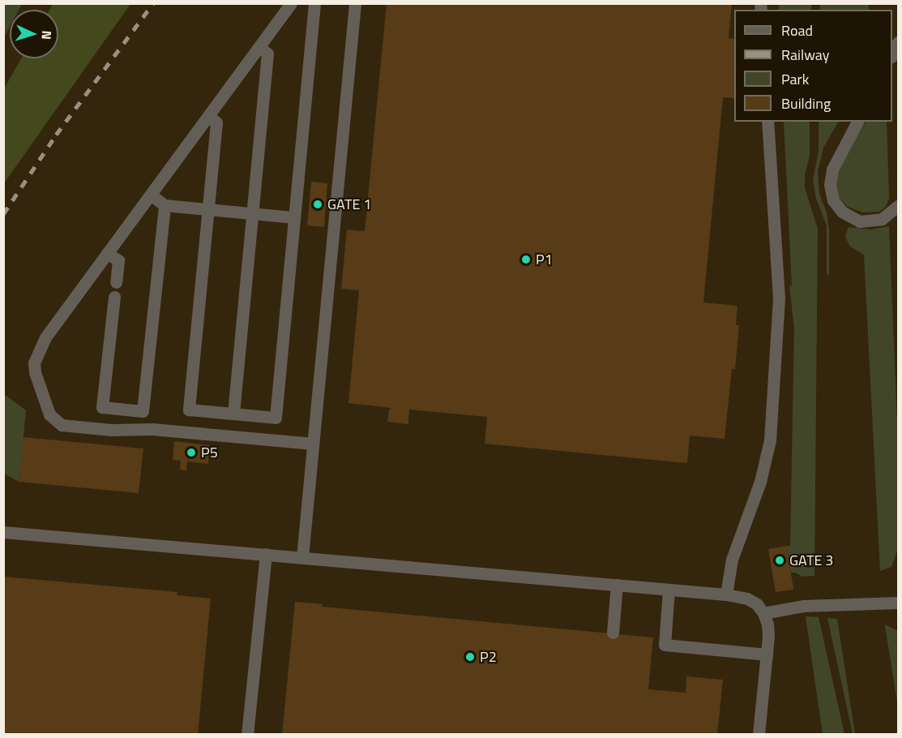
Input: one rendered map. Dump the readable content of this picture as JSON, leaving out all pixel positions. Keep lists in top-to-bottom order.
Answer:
{
  "places": [
    "GATE 1",
    "P1",
    "P5",
    "GATE 3",
    "P2"
  ],
  "legend": [
    "Road",
    "Railway",
    "Park",
    "Building"
  ],
  "north": "right"
}
